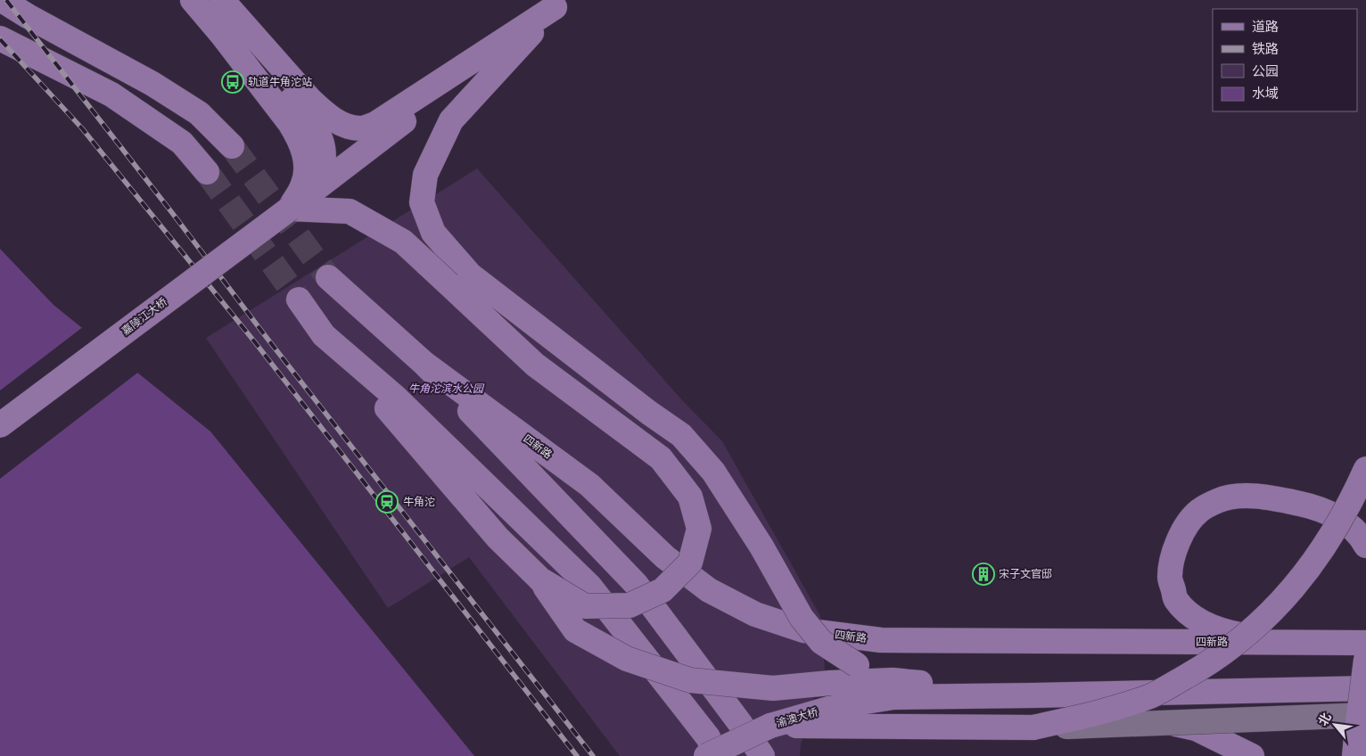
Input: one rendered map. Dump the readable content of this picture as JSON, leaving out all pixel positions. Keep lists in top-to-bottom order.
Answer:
{
  "streets": {
    "main road": ["嘉陵江大桥", "四新路", "渝澳大桥"]
  },
  "parks": ["牛角沱滨水公园"],
  "places": {
    "bus stop": ["轨道牛角沱站"],
    "station": ["牛角沱"],
    "building": ["宋子文官邸"]
  },
  "legend": [
    "道路",
    "铁路",
    "公园",
    "水域"
  ],
  "north": "top left"
}
